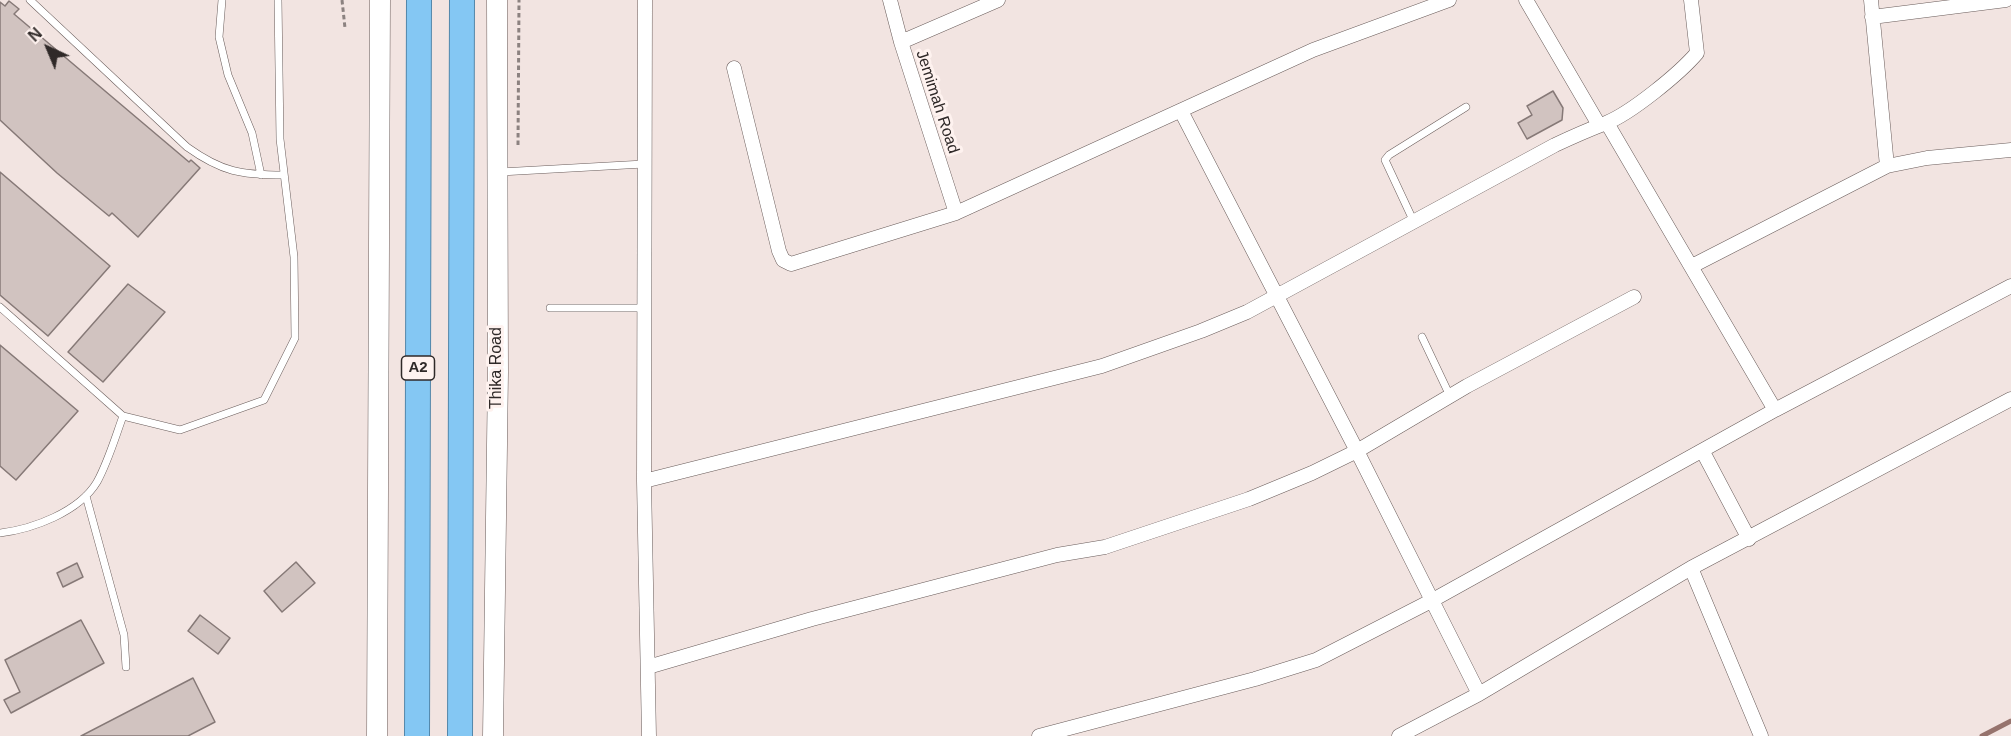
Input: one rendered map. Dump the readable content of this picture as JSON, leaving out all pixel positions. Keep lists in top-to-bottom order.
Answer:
{
  "streets": {
    "highway": ["A2"],
    "main road": ["Thika Road"],
    "street": ["Jemimah Road"]
  },
  "north": "top left"
}
